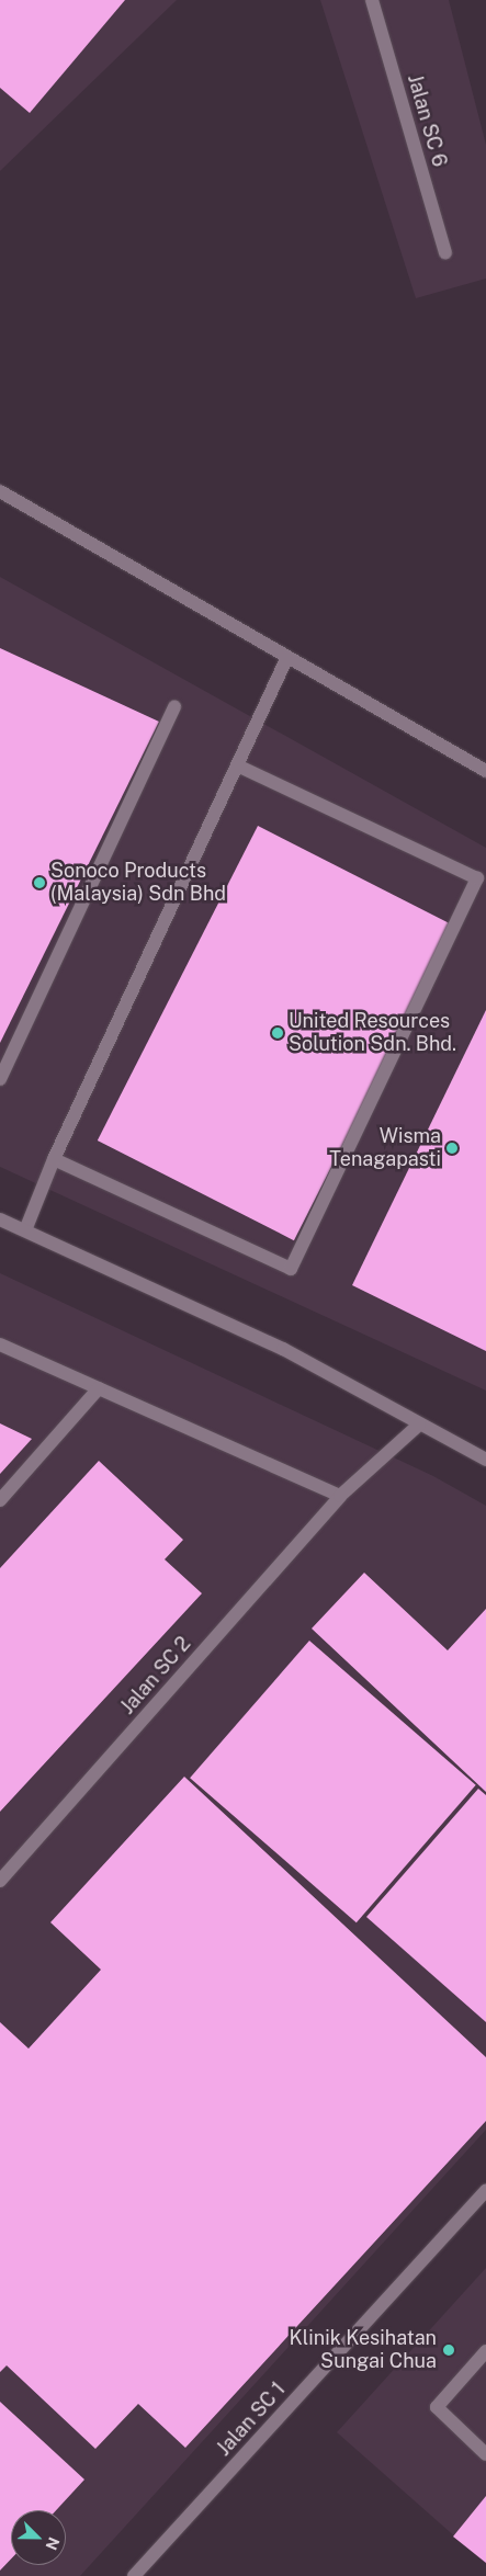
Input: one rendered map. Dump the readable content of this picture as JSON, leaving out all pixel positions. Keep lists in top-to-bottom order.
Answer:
{
  "streets": {
    "street": ["Jalan SC 6", "Jalan SC 2", "Jalan SC 1"]
  },
  "places": [
    "Sonoco Products (Malaysia) Sdn Bhd",
    "United Resources Solution Sdn. Bhd.",
    "Wisma Tenagapasti",
    "Klinik Kesihatan Sungai Chua"
  ],
  "north": "bottom right"
}
